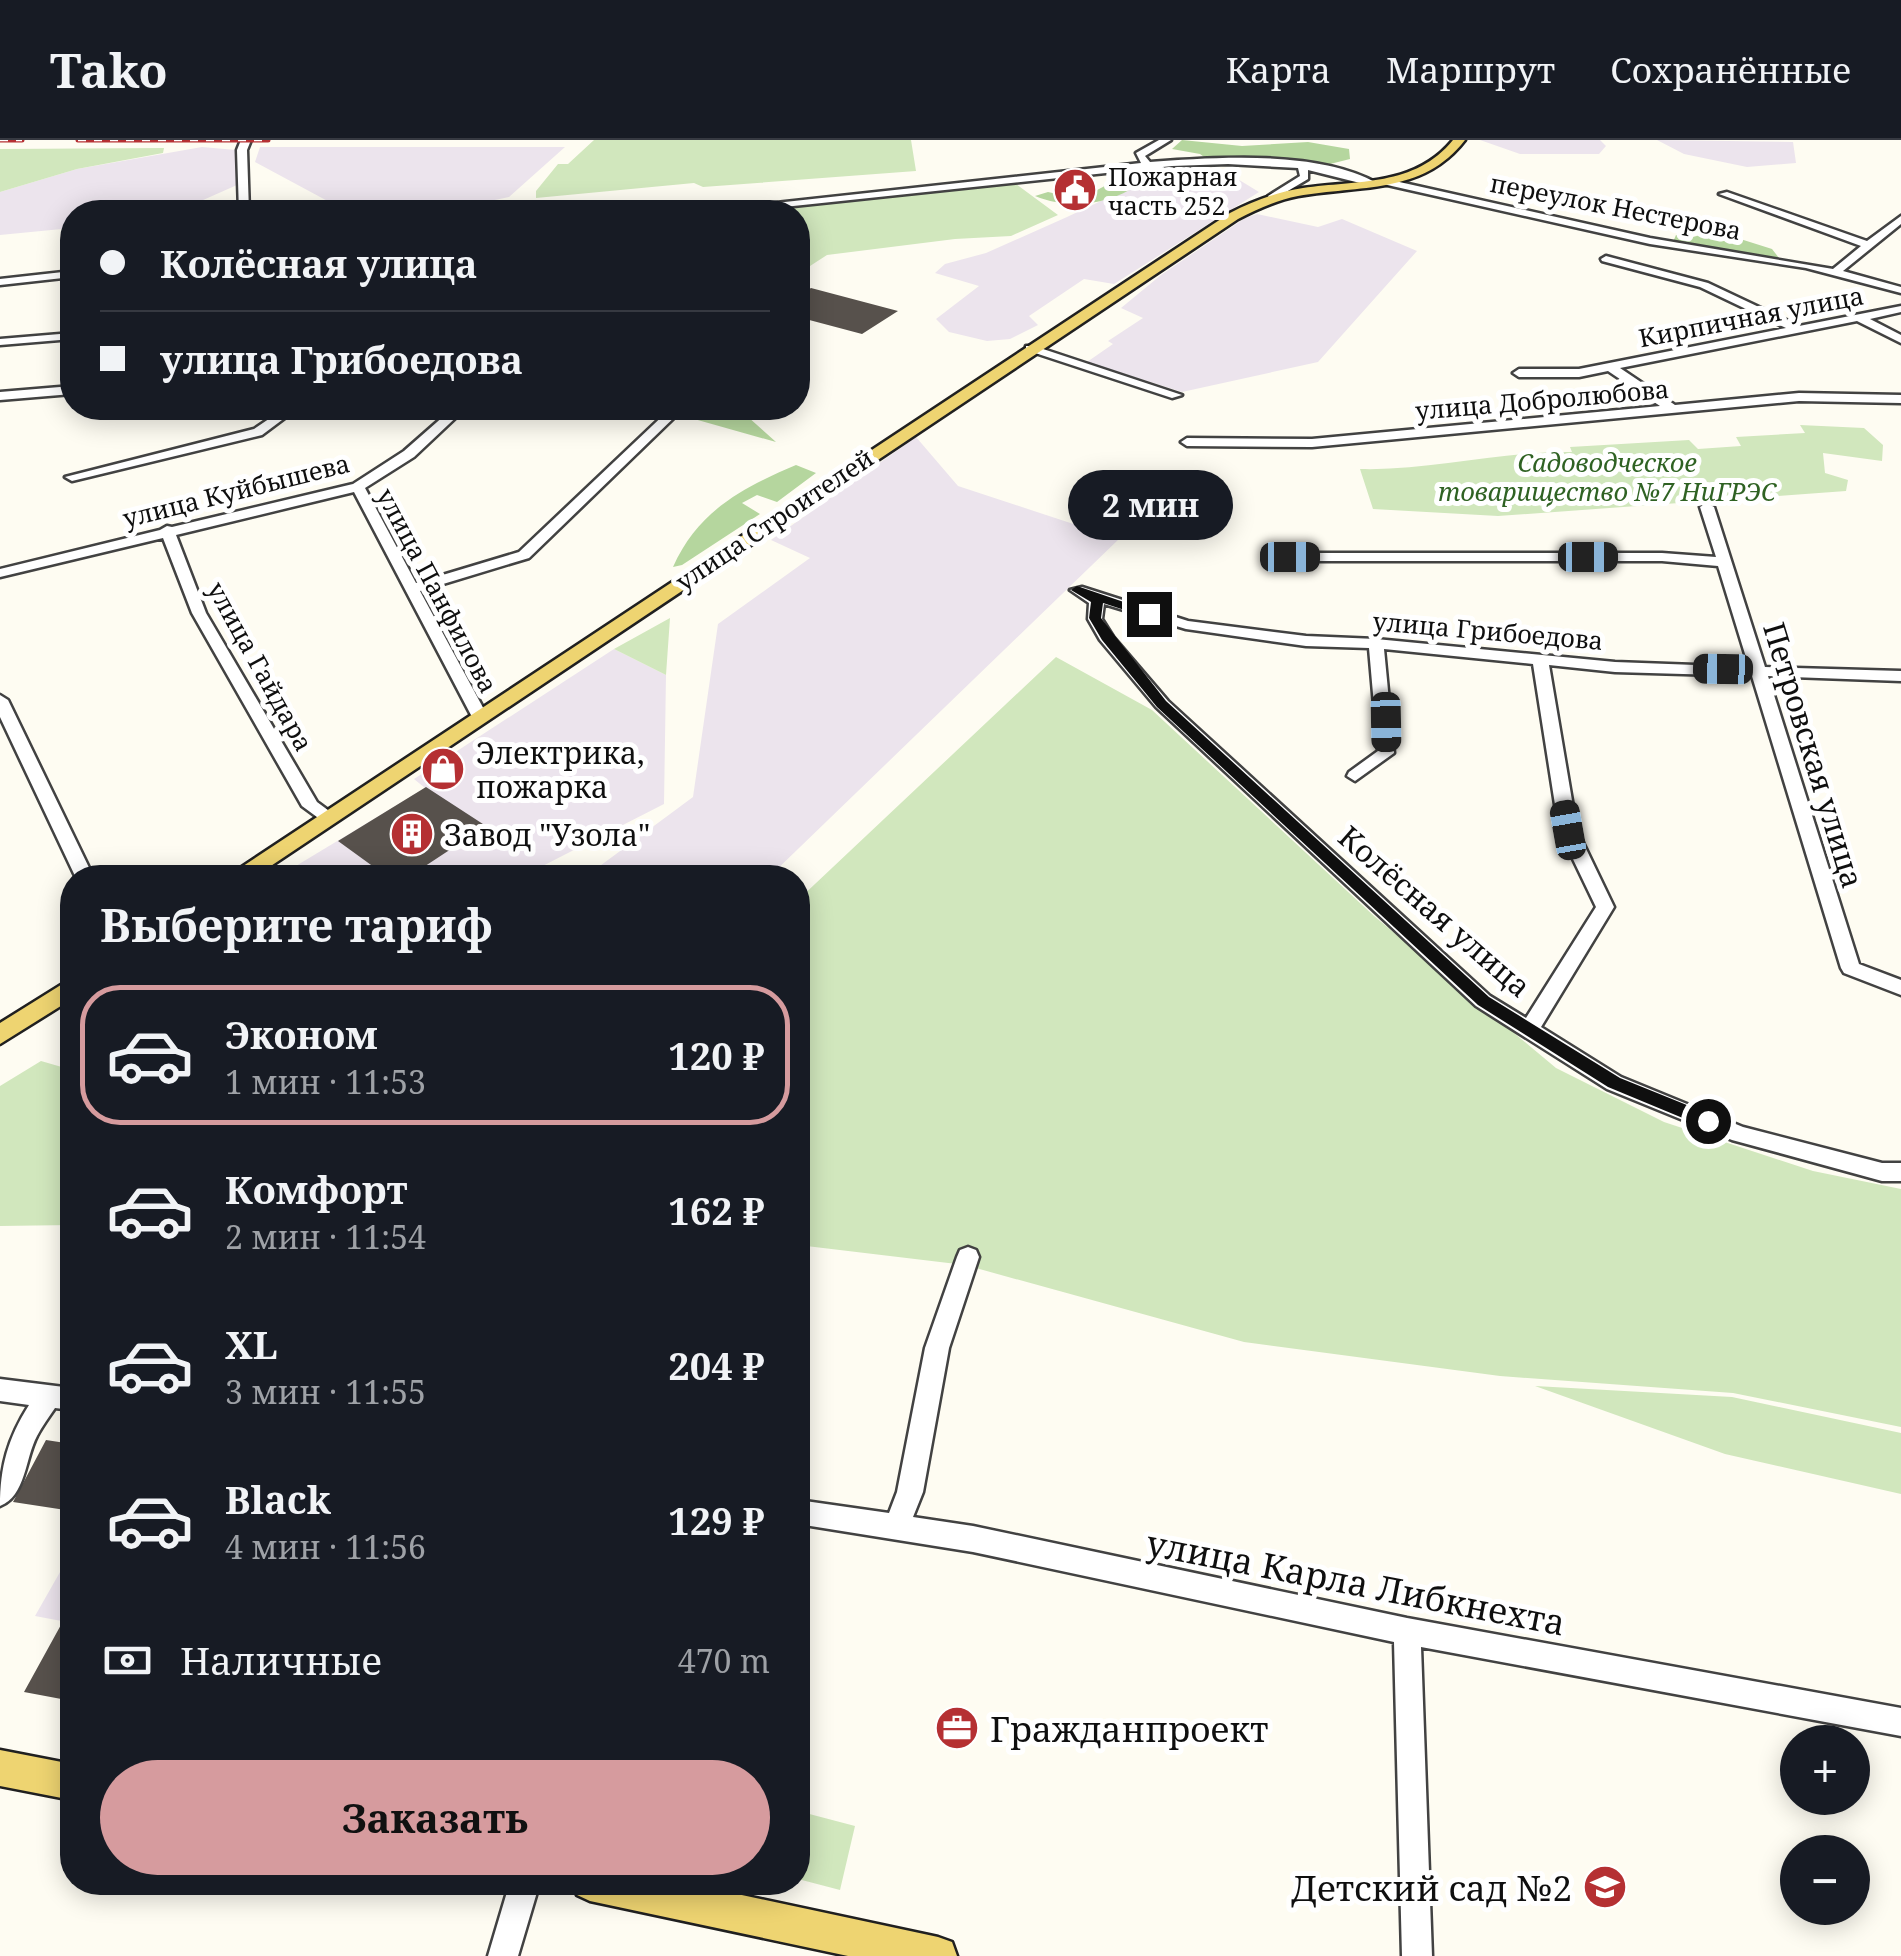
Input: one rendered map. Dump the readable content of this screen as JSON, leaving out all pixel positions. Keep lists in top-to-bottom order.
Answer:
{
  "streets": {
    "main road": ["улица Строителей"],
    "street": [
      "переулок Нестерова",
      "Кирпичная улица",
      "улица Добролюбова",
      "улица Куйбышева",
      "улица Панфилова",
      "улица Грибоедова",
      "улица Гайдара",
      "Петровская улица",
      "Колёсная улица",
      "улица Карла Либкнехта"
    ]
  },
  "crossings": [
    ["переулок Нестерова", "улица Строителей"],
    ["Кирпичная улица", "улица Добролюбова"],
    ["улица Куйбышева", "улица Панфилова"],
    ["улица Куйбышева", "улица Гайдара"],
    ["улица Строителей", "улица Панфилова"],
    ["улица Строителей", "улица Гайдара"],
    ["улица Грибоедова", "Петровская улица"],
    ["улица Грибоедова", "Колёсная улица"]
  ],
  "parks": ["Садоводческое товарищество №7 НиГРЭС"],
  "places": {
    "public building": ["Пожарная часть 252"],
    "shop": ["Электрика, пожарка"],
    "building": ["Завод \"Узола\""],
    "office": ["Гражданпроект"],
    "school or university": ["Детский сад №2"]
  },
  "page": {
    "header": "Tako",
    "nav": ["Карта", "Маршрут", "Сохранённые"],
    "banner": ["Колёсная улица", "улица Грибоедова"],
    "bubble": "2 мин",
    "heading": "Выберите тариф",
    "list": [
      {
        "name": "Эконом",
        "note": "1 мин · 11:53",
        "value": "120 ₽"
      },
      {
        "name": "Комфорт",
        "note": "2 мин · 11:54",
        "value": "162 ₽"
      },
      {
        "name": "XL",
        "note": "3 мин · 11:55",
        "value": "204 ₽"
      },
      {
        "name": "Black",
        "note": "4 мин · 11:56",
        "value": "129 ₽"
      }
    ],
    "pay": ["Наличные", "470 m"],
    "map_buttons": ["+", "−"],
    "buttons": "Заказать"
  }
}
